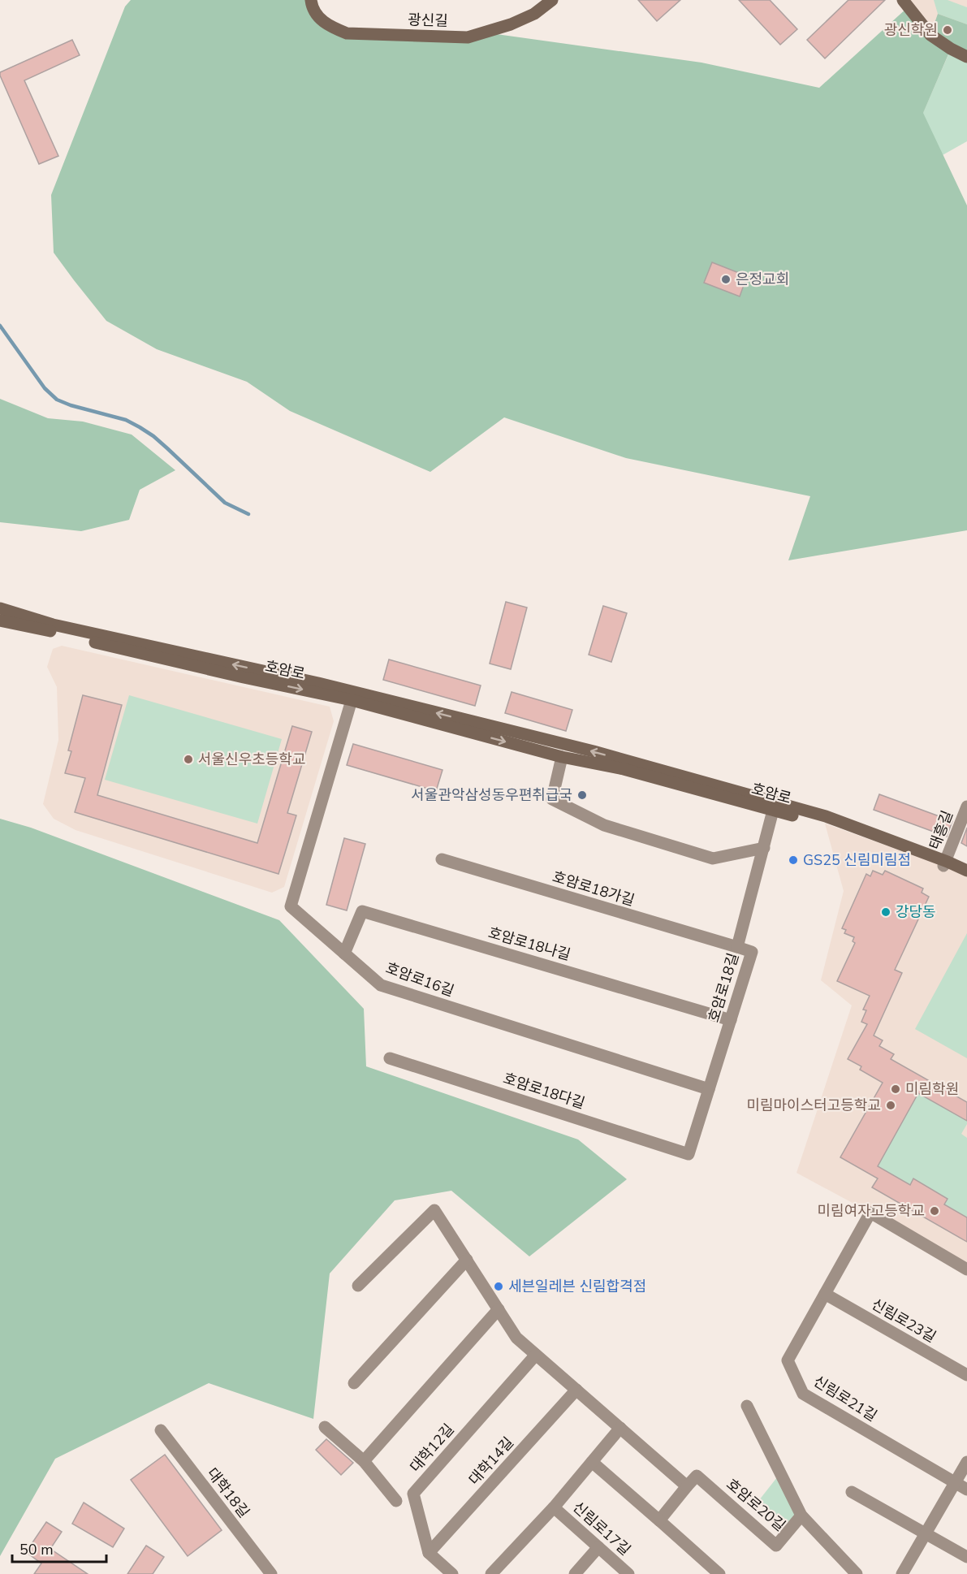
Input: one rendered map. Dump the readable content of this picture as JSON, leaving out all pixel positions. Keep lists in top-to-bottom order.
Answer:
{
  "streets": {
    "main road": ["광신길", "호암로"],
    "street": [
      "태흥길",
      "호암로18가길",
      "호암로18나길",
      "호암로16길",
      "호암로18길",
      "호암로18다길",
      "신림로23길",
      "신림로21길",
      "대학12길",
      "대학14길",
      "대학18길",
      "호암로20길",
      "신림로17길"
    ]
  },
  "crossings": [
    ["호암로", "태흥길"],
    ["호암로", "호암로16길"],
    ["호암로", "호암로18길"],
    ["호암로18가길", "호암로18길"],
    ["호암로18나길", "호암로16길"],
    ["호암로18나길", "호암로18길"],
    ["호암로16길", "호암로18길"],
    ["호암로18길", "호암로18다길"],
    ["신림로23길", "신림로21길"],
    ["대학12길", "대학14길"]
  ],
  "places": [
    "광신학원",
    "은정교회",
    "서울신우초등학교",
    "서울관악삼성동우편취급국",
    "GS25 신림미림점",
    "강당동",
    "미림학원",
    "미림마이스터고등학교",
    "미림여자고등학교",
    "세븐일레븐 신림합격점"
  ],
  "scale_bar": "50 m"
}
